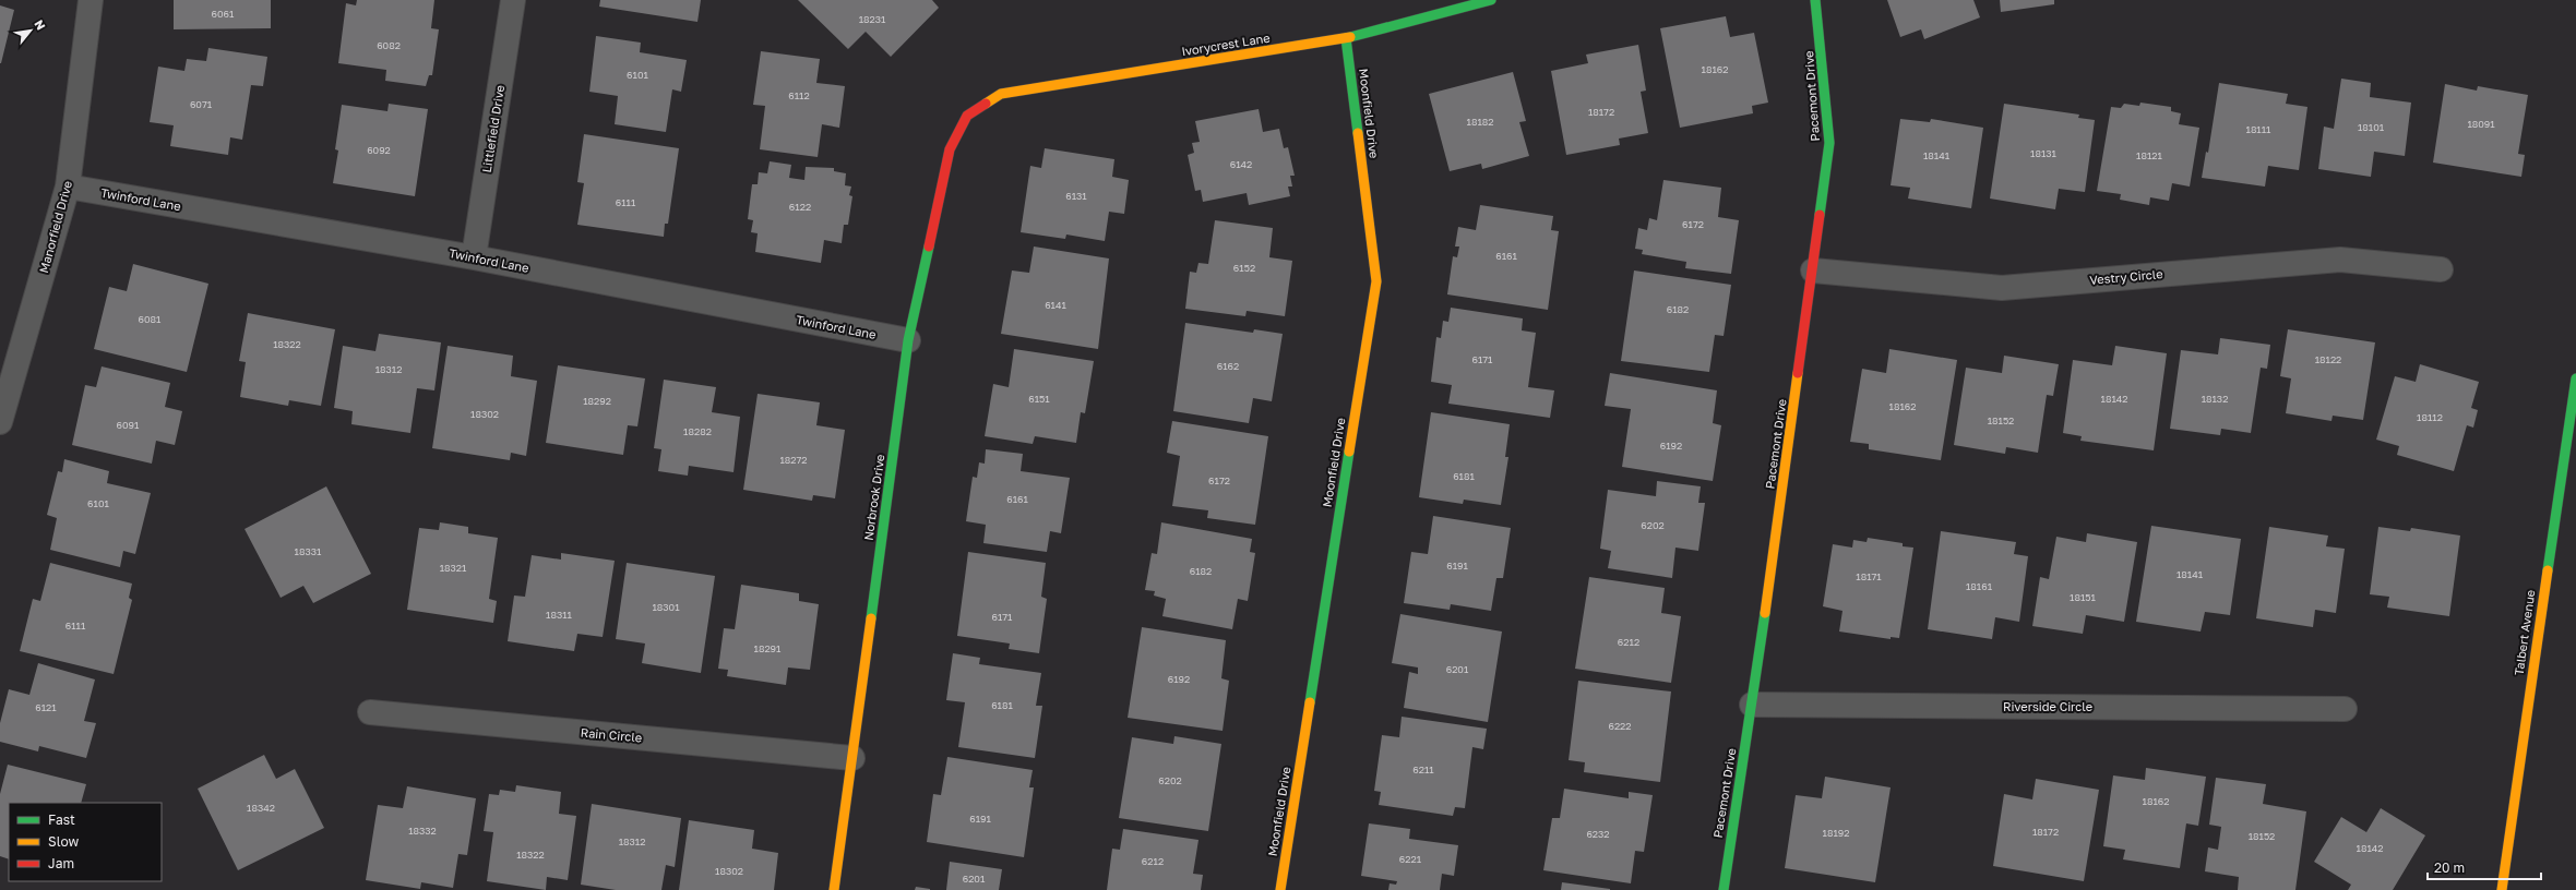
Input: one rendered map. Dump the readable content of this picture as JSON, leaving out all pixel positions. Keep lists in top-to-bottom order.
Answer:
{
  "streets": {
    "street": [
      "Ivorycrest Lane",
      "Pacemont Drive",
      "Moonfield Drive",
      "Littlefield Drive",
      "Twinford Lane",
      "Manorfield Drive",
      "Vestry Circle",
      "Norbrook Drive",
      "Talbert Avenue",
      "Riverside Circle",
      "Rain Circle"
    ]
  },
  "crossings": [
    ["Ivorycrest Lane", "Moonfield Drive"],
    ["Ivorycrest Lane", "Norbrook Drive"],
    ["Pacemont Drive", "Vestry Circle"],
    ["Pacemont Drive", "Riverside Circle"],
    ["Littlefield Drive", "Twinford Lane"],
    ["Twinford Lane", "Manorfield Drive"],
    ["Twinford Lane", "Norbrook Drive"],
    ["Norbrook Drive", "Rain Circle"]
  ],
  "house_numbers": [
    "6061",
    "18231",
    "6082",
    "18162",
    "6101",
    "6112",
    "6071",
    "18172",
    "18182",
    "18091",
    "18101",
    "18111",
    "6092",
    "18131",
    "18141",
    "18121",
    "6142",
    "6131",
    "6111",
    "6122",
    "6172",
    "6161",
    "6152",
    "6141",
    "6182",
    "6081",
    "18322",
    "6171",
    "18122",
    "6162",
    "18312",
    "6151",
    "18142",
    "18132",
    "18292",
    "18162",
    "18302",
    "18112",
    "18152",
    "6091",
    "18282",
    "6192",
    "18272",
    "6181",
    "6172",
    "6161",
    "6101",
    "6202",
    "18331",
    "6191",
    "18321",
    "6182",
    "18141",
    "18171",
    "18161",
    "18151",
    "18301",
    "18311",
    "6171",
    "6111",
    "6212",
    "18291",
    "6201",
    "6192",
    "6181",
    "6121",
    "6222",
    "6211",
    "6202",
    "18162",
    "18342",
    "6191",
    "18332",
    "18172",
    "18192",
    "6232",
    "18152",
    "18312",
    "18142",
    "18322",
    "6221",
    "6212",
    "18302",
    "6201"
  ],
  "legend": ["Fast", "Slow", "Jam"],
  "scale_bar": "20 m",
  "north": "top right"
}
